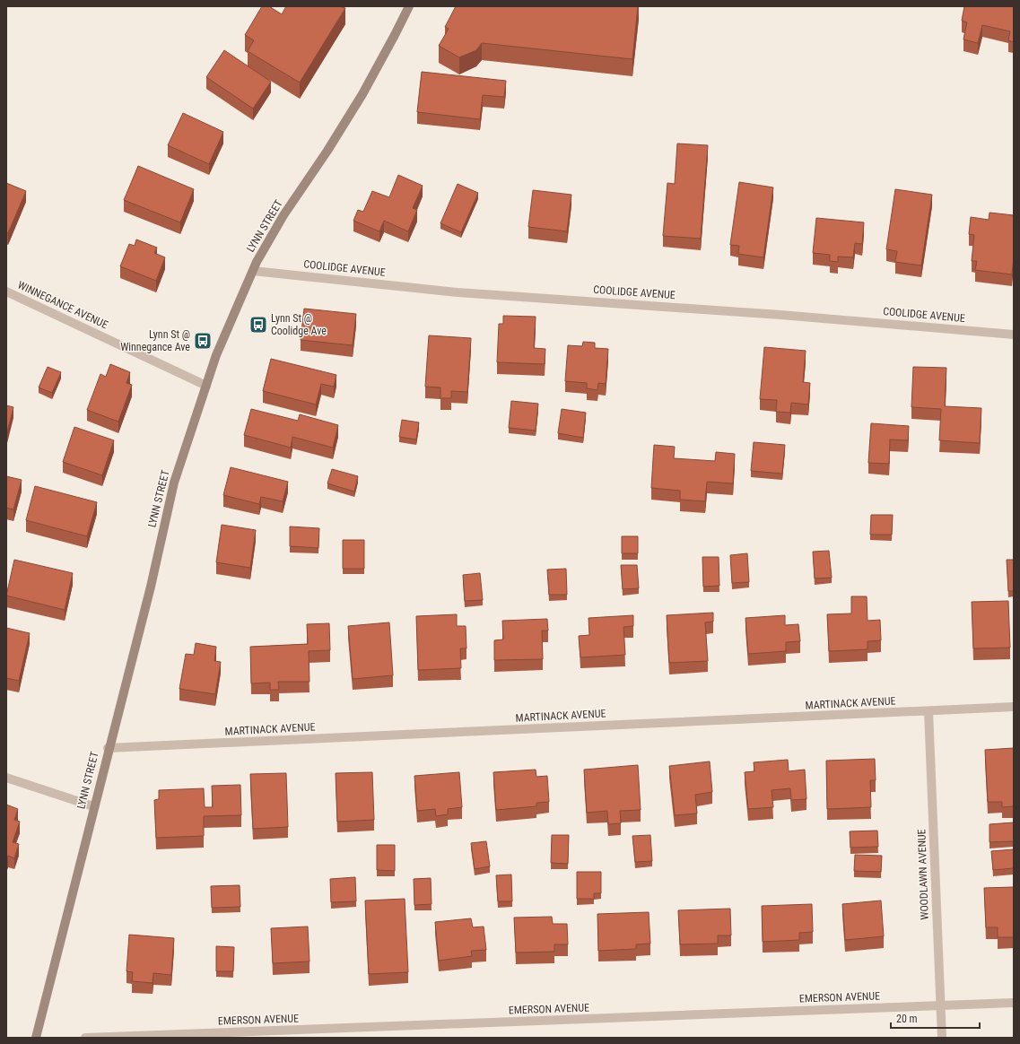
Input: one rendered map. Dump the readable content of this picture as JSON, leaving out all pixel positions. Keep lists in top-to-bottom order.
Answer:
{
  "streets": {
    "main road": ["LYNN STREET"],
    "street": [
      "COOLIDGE AVENUE",
      "WINNEGANCE AVENUE",
      "MARTINACK AVENUE",
      "WOODLAWN AVENUE",
      "EMERSON AVENUE"
    ]
  },
  "crossings": [
    ["LYNN STREET", "COOLIDGE AVENUE"],
    ["LYNN STREET", "WINNEGANCE AVENUE"],
    ["LYNN STREET", "MARTINACK AVENUE"],
    ["MARTINACK AVENUE", "WOODLAWN AVENUE"],
    ["WOODLAWN AVENUE", "EMERSON AVENUE"]
  ],
  "places": {
    "bus stop": ["Lynn St @ Coolidge Ave", "Lynn St @ Winnegance Ave"]
  },
  "scale_bar": "20 m"
}
